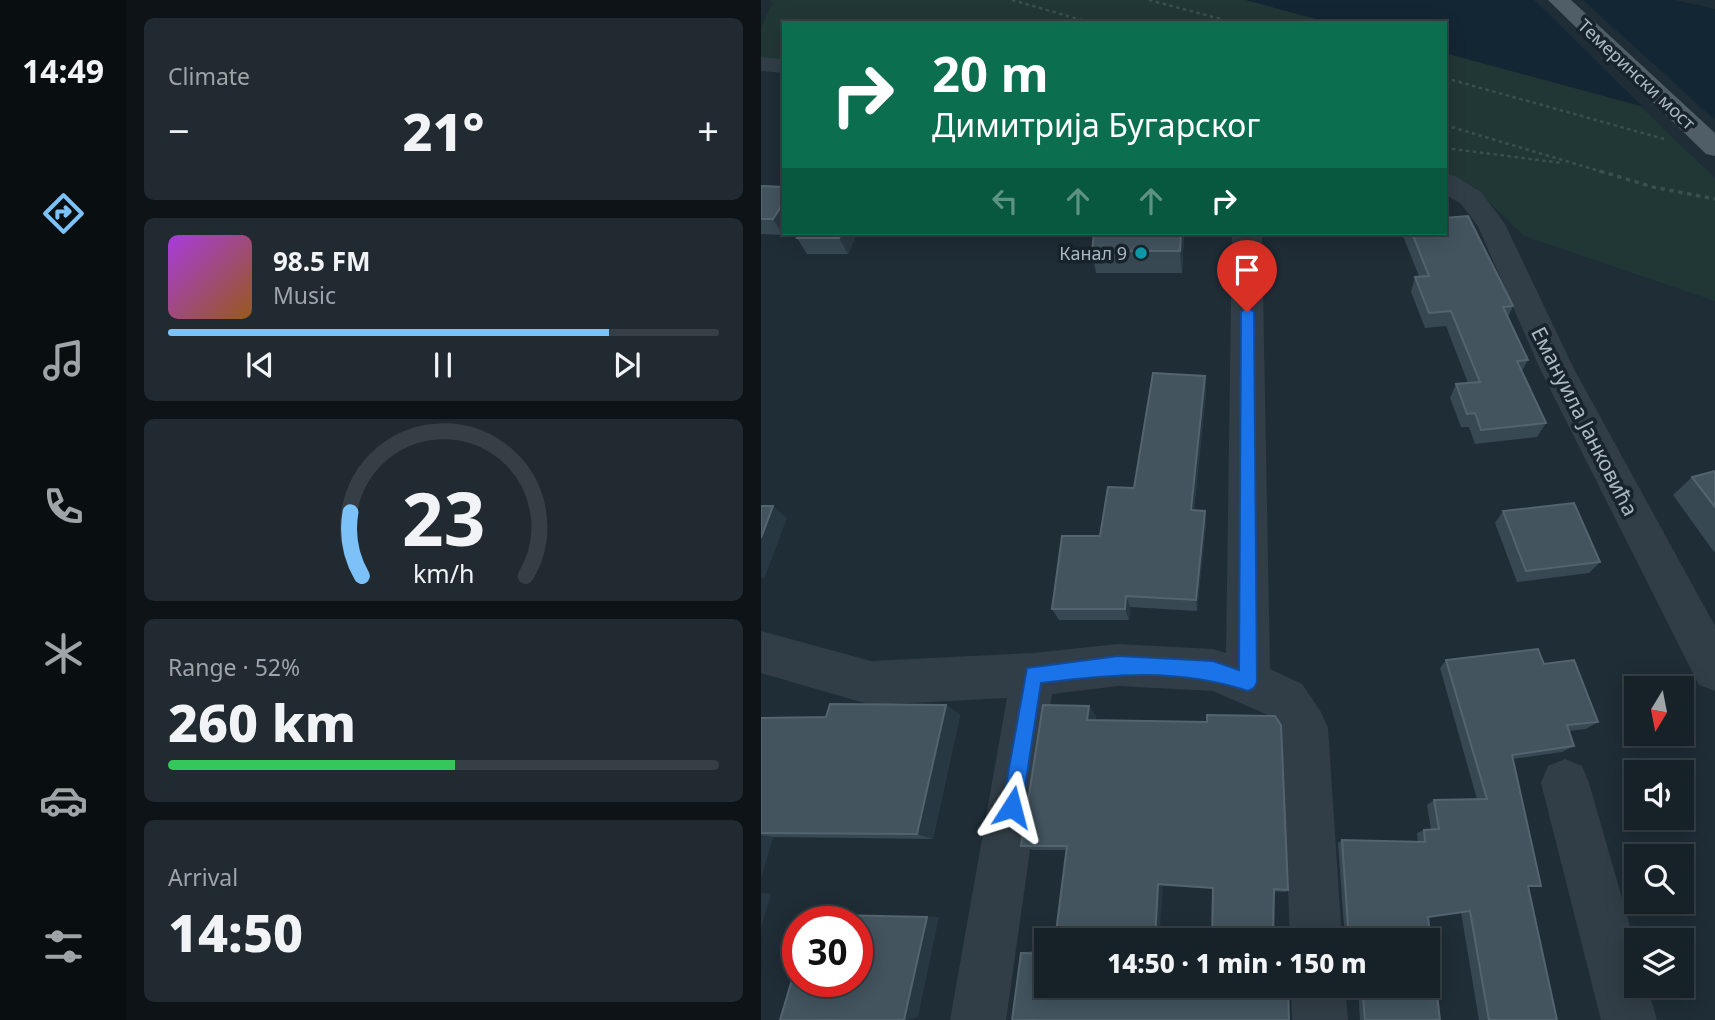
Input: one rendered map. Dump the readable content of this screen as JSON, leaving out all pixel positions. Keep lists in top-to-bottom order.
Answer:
{
  "streets": {
    "main road": ["Темерински мост"],
    "street": ["Емануила Јанковића"]
  },
  "places": ["Канал 9"],
  "north": "bottom",
  "page": {
    "tabs": "14:49",
    "tile": [
      "Climate",
      ["Range · 52%", "260 km"],
      ["Arrival", "14:50"]
    ],
    "turn": ["20 m", "Димитрија Бугарског"],
    "heat": ["−", "21°", "+"],
    "song": ["98.5 FM", "Music"],
    "limit": "30",
    "trip": "14:50 · 1 min · 150 m",
    "gauge": ["23", "km/h"]
  }
}
